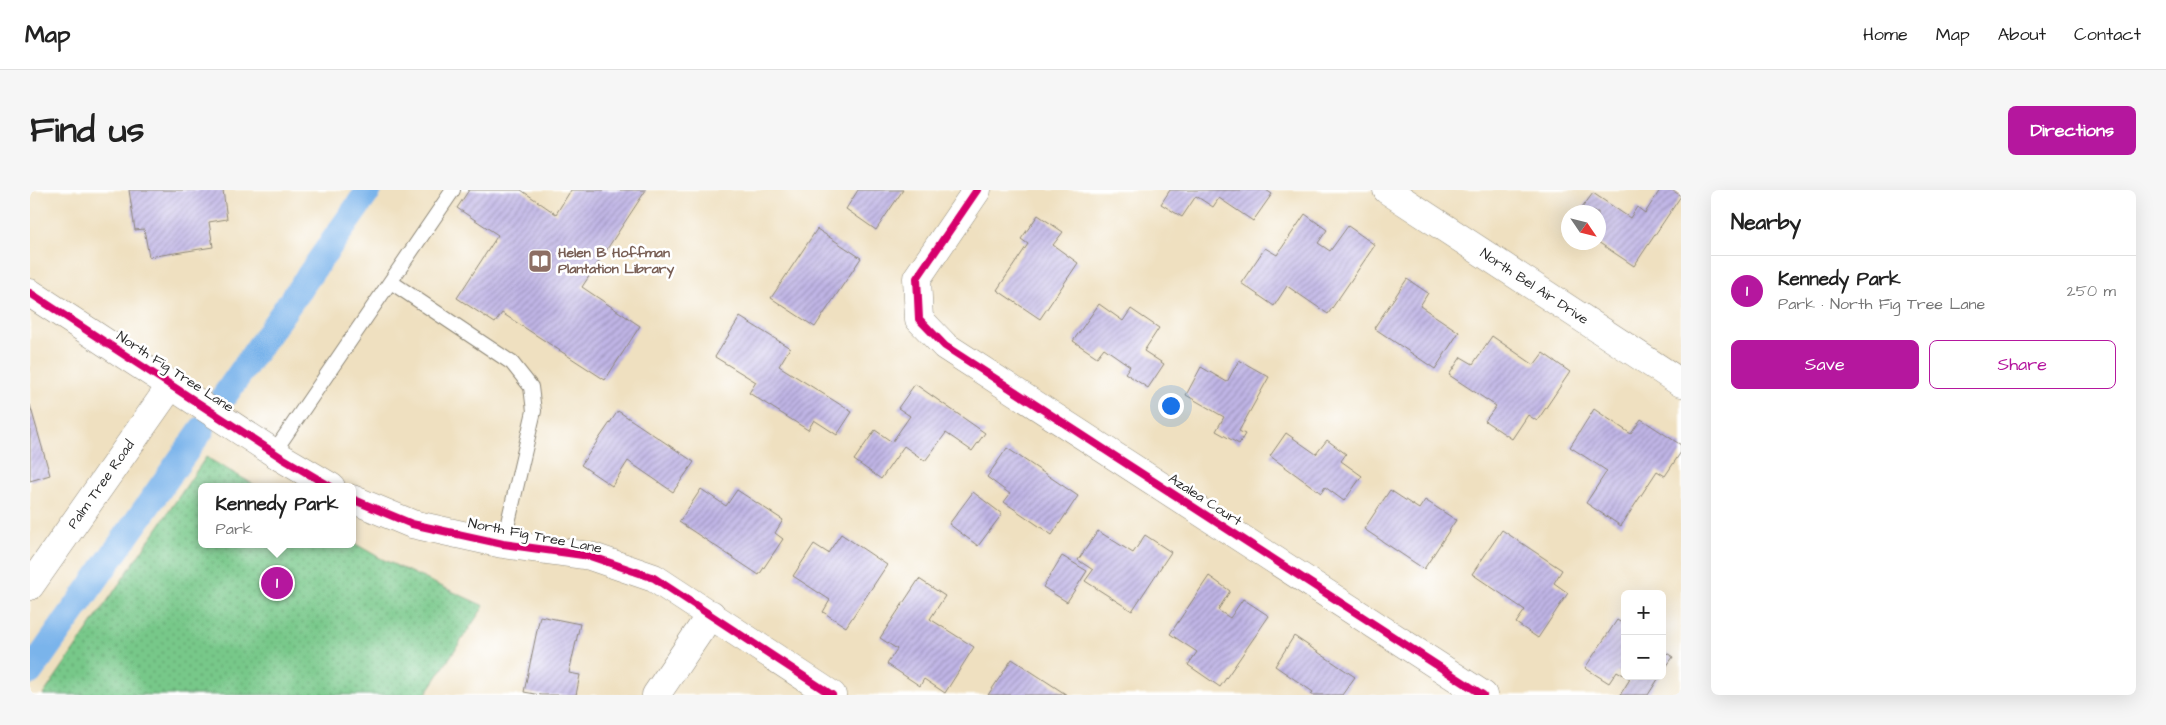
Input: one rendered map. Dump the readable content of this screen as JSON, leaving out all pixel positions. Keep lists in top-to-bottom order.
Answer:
{
  "streets": {
    "street": [
      "North Bel Air Drive",
      "North Fig Tree Lane",
      "Palm Tree Road",
      "Azalea Court"
    ]
  },
  "crossings": [
    ["North Fig Tree Lane", "Palm Tree Road"]
  ],
  "places": {
    "library": ["Helen B Hoffman Plantation Library"]
  },
  "north": "bottom right",
  "page": {
    "header": "Map",
    "nav": [
      "Home",
      "Map",
      "About",
      "Contact"
    ],
    "title": "Find us",
    "buttons": [
      "Directions",
      ["Save", "Share"]
    ],
    "heading": "Nearby",
    "list": [
      {
        "mark": "1",
        "name": "Kennedy Park",
        "note": "Park · North Fig Tree Lane",
        "value": "250 m"
      }
    ],
    "popup": ["Kennedy Park", "Park"],
    "pins": "1",
    "map_buttons": ["+", "−"]
  }
}
